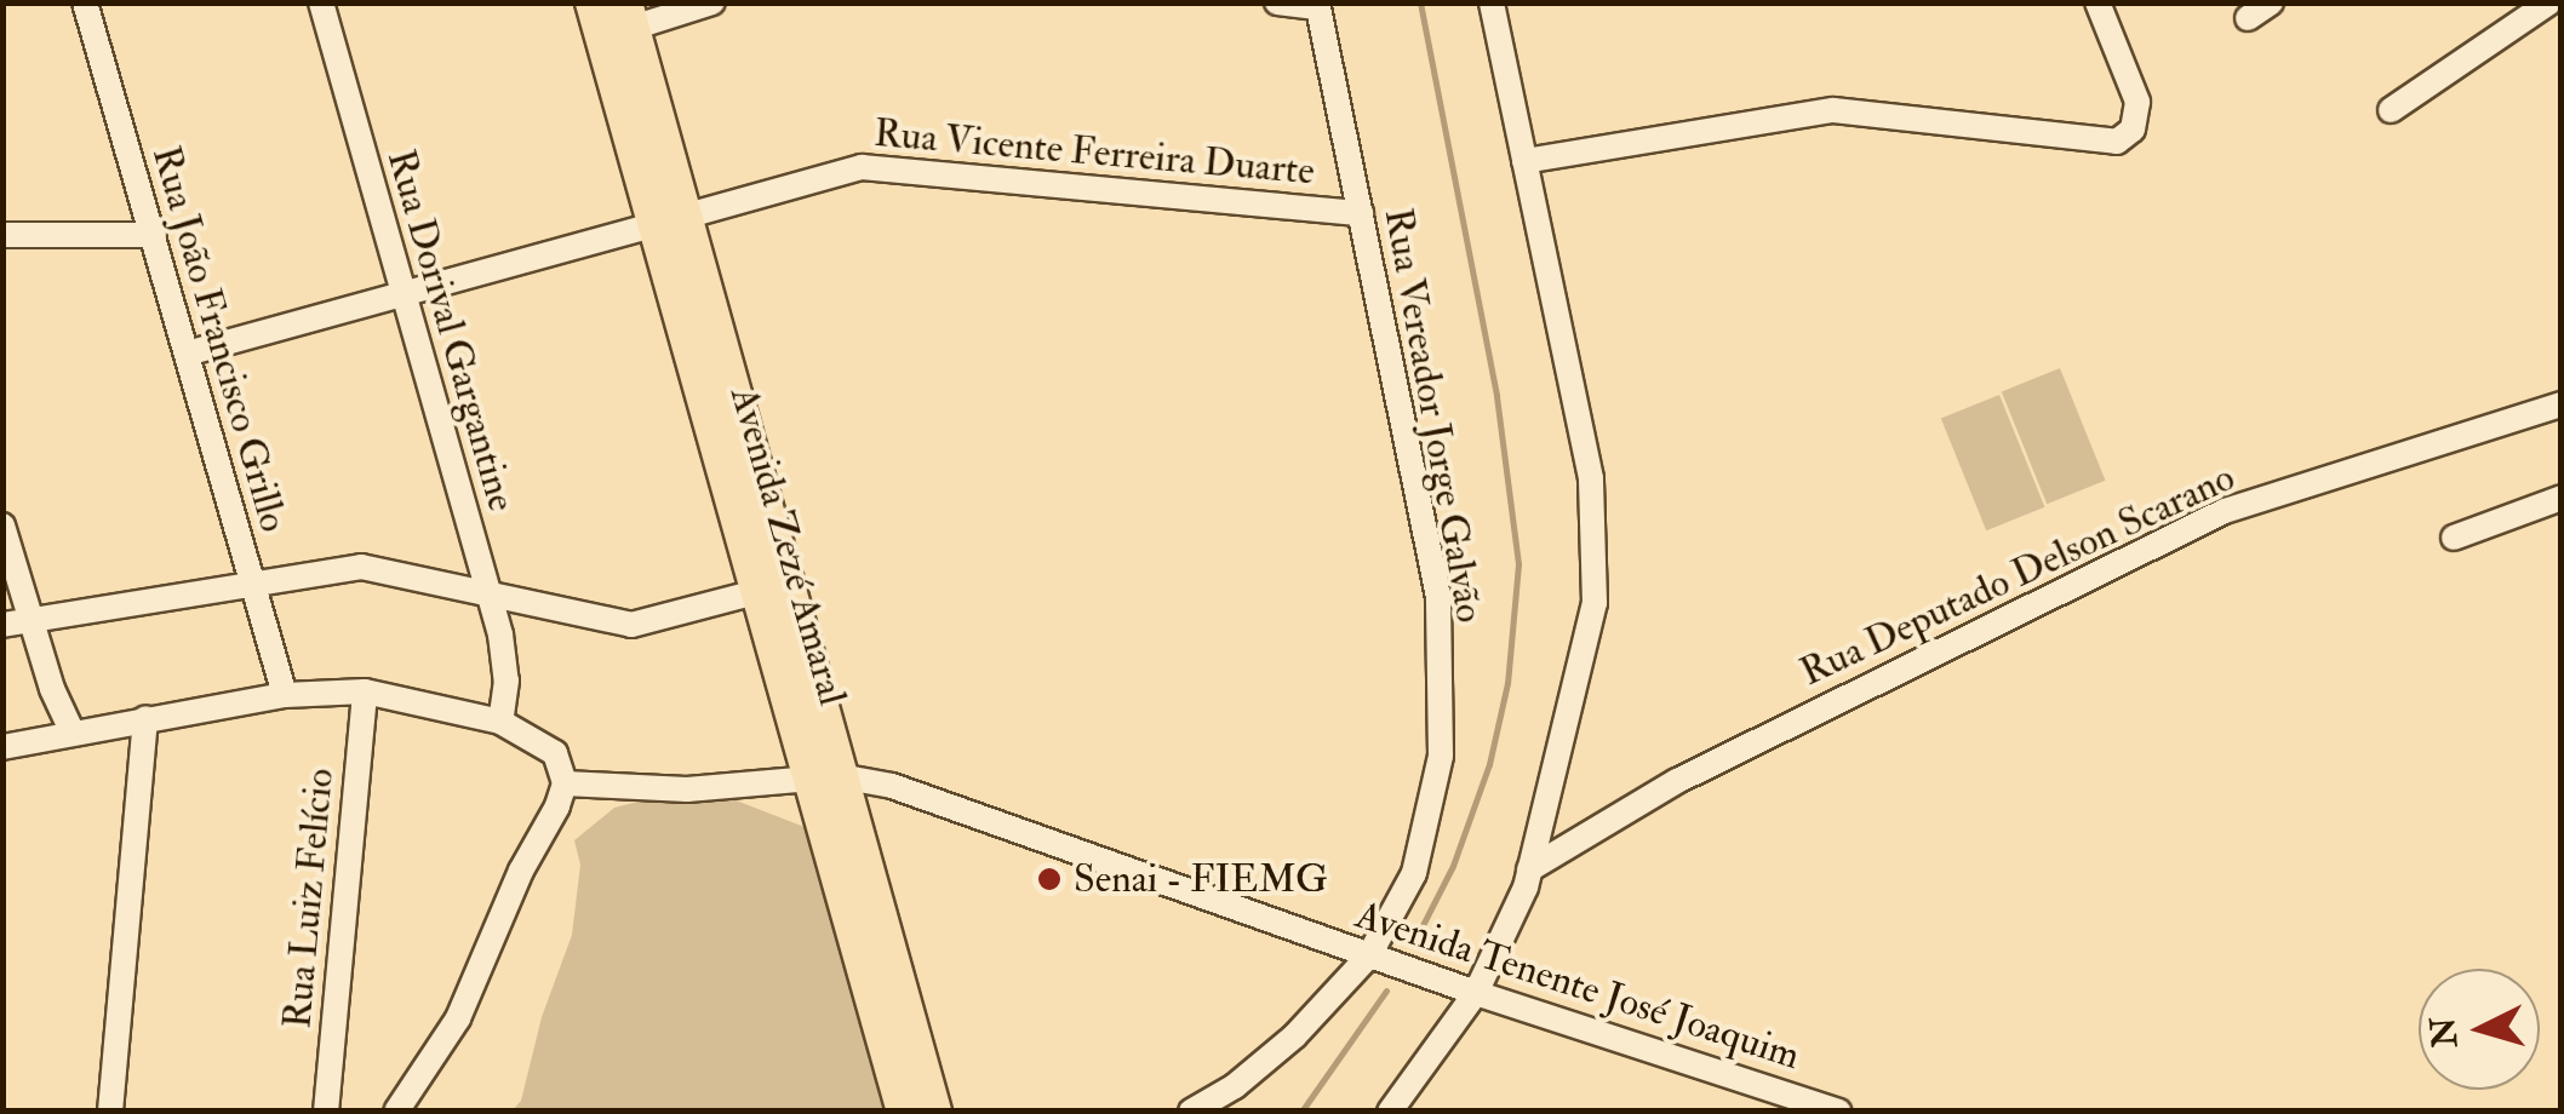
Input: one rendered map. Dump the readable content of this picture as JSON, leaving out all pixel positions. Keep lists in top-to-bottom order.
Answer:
{
  "streets": {
    "main road": ["Avenida Zezé Amaral"],
    "street": [
      "Rua Vicente Ferreira Duarte",
      "Rua Dorival Gargantine",
      "Rua João Francisco Grillo",
      "Rua Vereador Jorge Galvão",
      "Rua Deputado Delson Scarano",
      "Rua Luiz Felício",
      "Avenida Tenente José Joaquim"
    ]
  },
  "crossings": [
    ["Rua Vicente Ferreira Duarte", "Rua Dorival Gargantine"],
    ["Rua Vicente Ferreira Duarte", "Rua João Francisco Grillo"],
    ["Rua Vicente Ferreira Duarte", "Rua Vereador Jorge Galvão"],
    ["Rua Vicente Ferreira Duarte", "Avenida Zezé Amaral"],
    ["Rua Vereador Jorge Galvão", "Avenida Tenente José Joaquim"],
    ["Avenida Zezé Amaral", "Avenida Tenente José Joaquim"]
  ],
  "places": ["Senai - FIEMG"],
  "north": "left"
}
